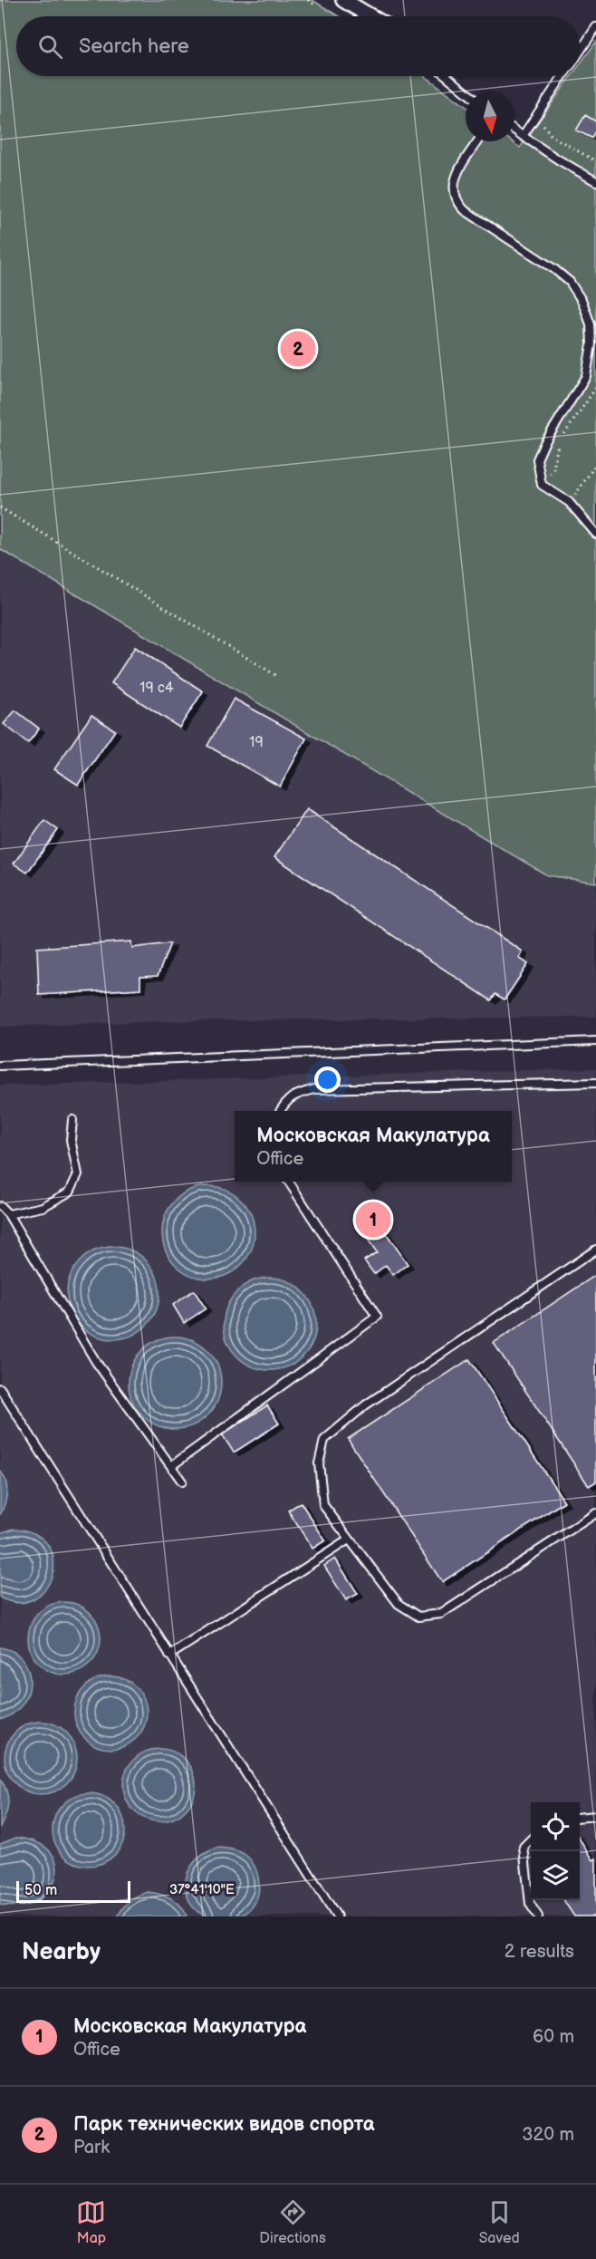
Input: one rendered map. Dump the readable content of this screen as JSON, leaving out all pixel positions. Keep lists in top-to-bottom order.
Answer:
{
  "house_numbers": ["19 с4", "19"],
  "scale_bar": "50 m",
  "north": "bottom",
  "page": {
    "search": "Search here",
    "pins": ["2", "1"],
    "popup": ["Московская Макулатура", "Office"],
    "scale": "50 m",
    "heading": ["Nearby", "2 results"],
    "list": [
      {
        "mark": "1",
        "name": "Московская Макулатура",
        "note": "Office",
        "value": "60 m"
      },
      {
        "mark": "2",
        "name": "Парк технических видов спорта",
        "note": "Park",
        "value": "320 m"
      }
    ],
    "nav": ["Map", "Directions", "Saved"]
  },
  "coordinates": ["37°41'10\"E"]
}
